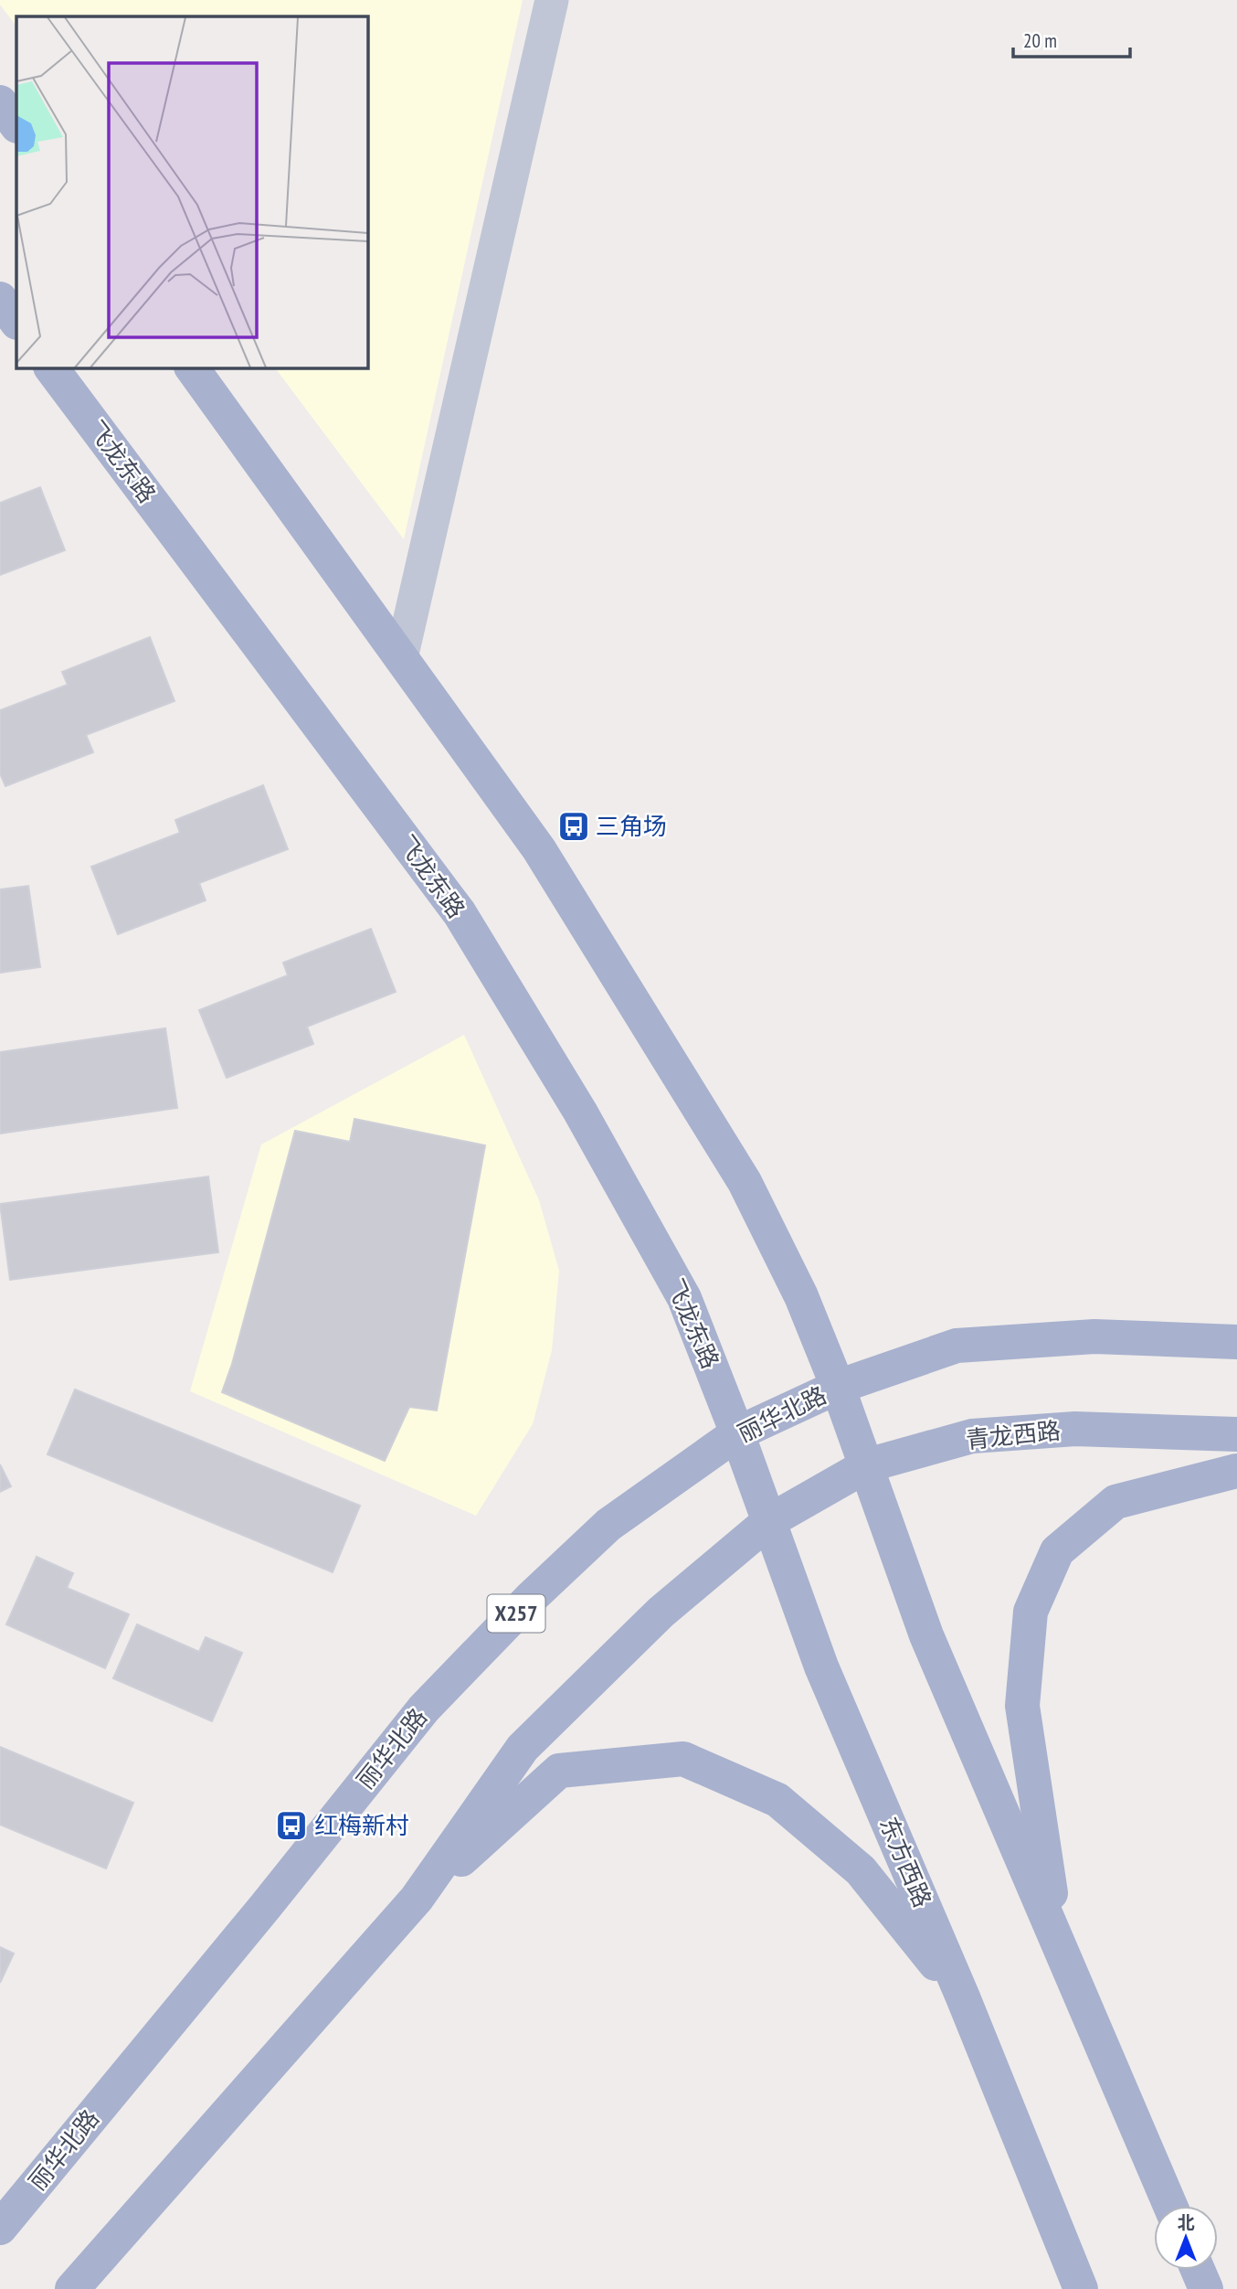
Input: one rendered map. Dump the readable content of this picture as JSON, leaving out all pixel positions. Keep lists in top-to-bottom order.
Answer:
{
  "streets": {
    "main road": [
      "飞龙东路",
      "丽华北路",
      "青龙西路",
      "X257",
      "东方西路"
    ]
  },
  "crossings": [
    ["飞龙东路", "丽华北路"],
    ["飞龙东路", "东方西路"],
    ["丽华北路", "东方西路"],
    ["青龙西路", "东方西路"]
  ],
  "places": {
    "bus stop": ["三角场", "红梅新村"]
  },
  "scale_bar": "20 m",
  "north": "top"
}
